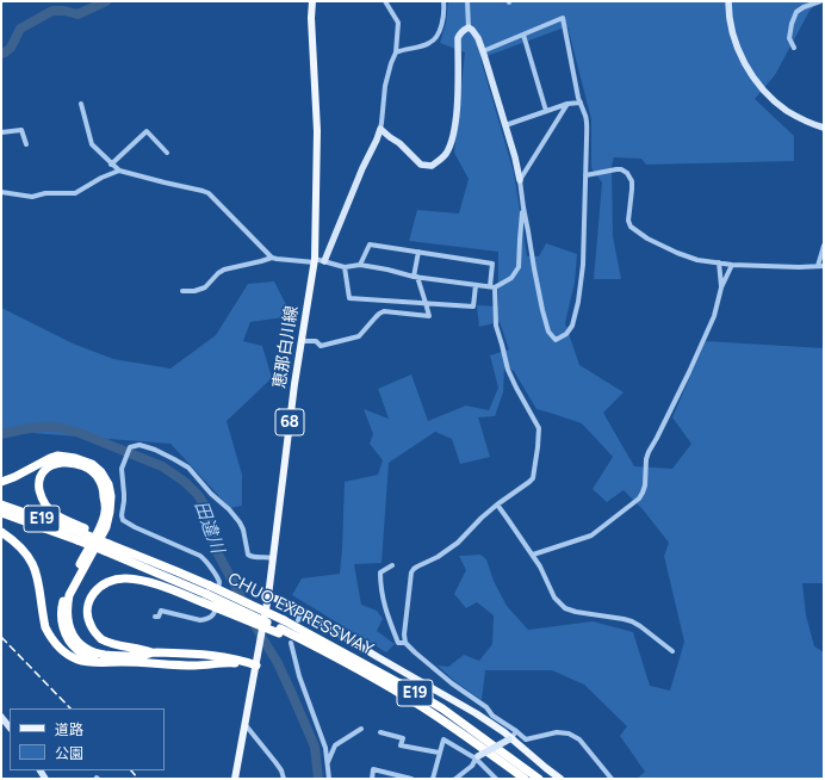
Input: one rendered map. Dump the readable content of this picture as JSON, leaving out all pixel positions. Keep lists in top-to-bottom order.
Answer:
{
  "streets": {
    "highway": ["E19", "CHUO EXPRESSWAY"],
    "main road": ["恵那白川線", "68"]
  },
  "water": ["田違川"],
  "legend": ["道路", "公園"]
}
